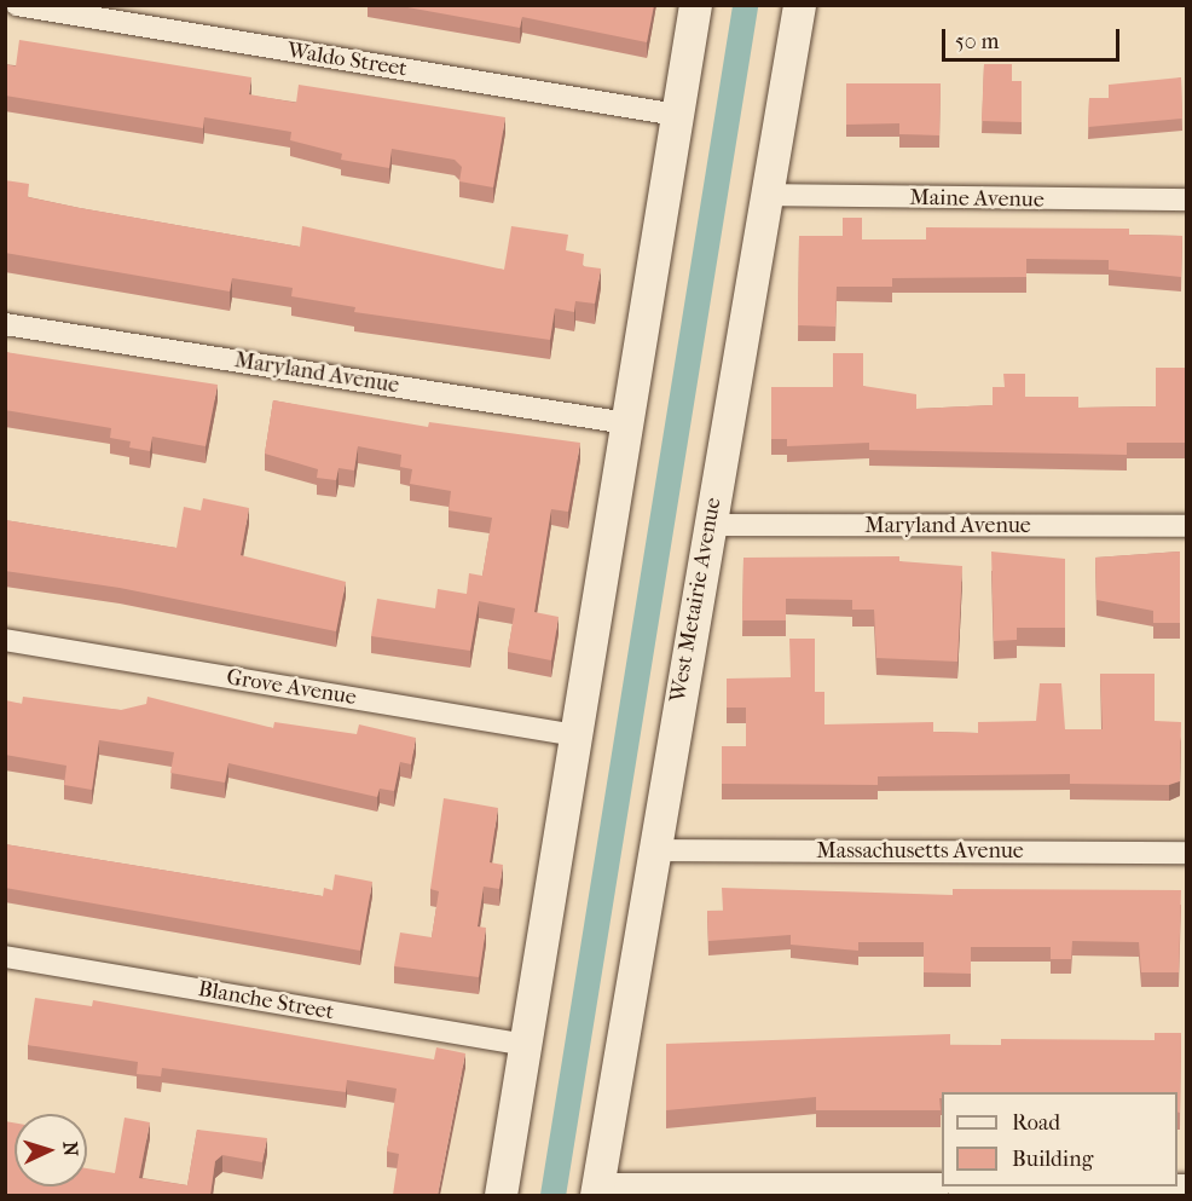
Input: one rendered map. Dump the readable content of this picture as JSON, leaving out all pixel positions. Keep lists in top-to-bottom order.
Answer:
{
  "streets": {
    "main road": ["West Metairie Avenue"],
    "street": [
      "Waldo Street",
      "Maine Avenue",
      "Maryland Avenue",
      "Grove Avenue",
      "Massachusetts Avenue",
      "Blanche Street"
    ]
  },
  "crossings": [
    ["Maine Avenue", "West Metairie Avenue"],
    ["Maryland Avenue", "West Metairie Avenue"],
    ["West Metairie Avenue", "Massachusetts Avenue"]
  ],
  "legend": ["Road", "Building"],
  "scale_bar": "50 m",
  "north": "right"
}
